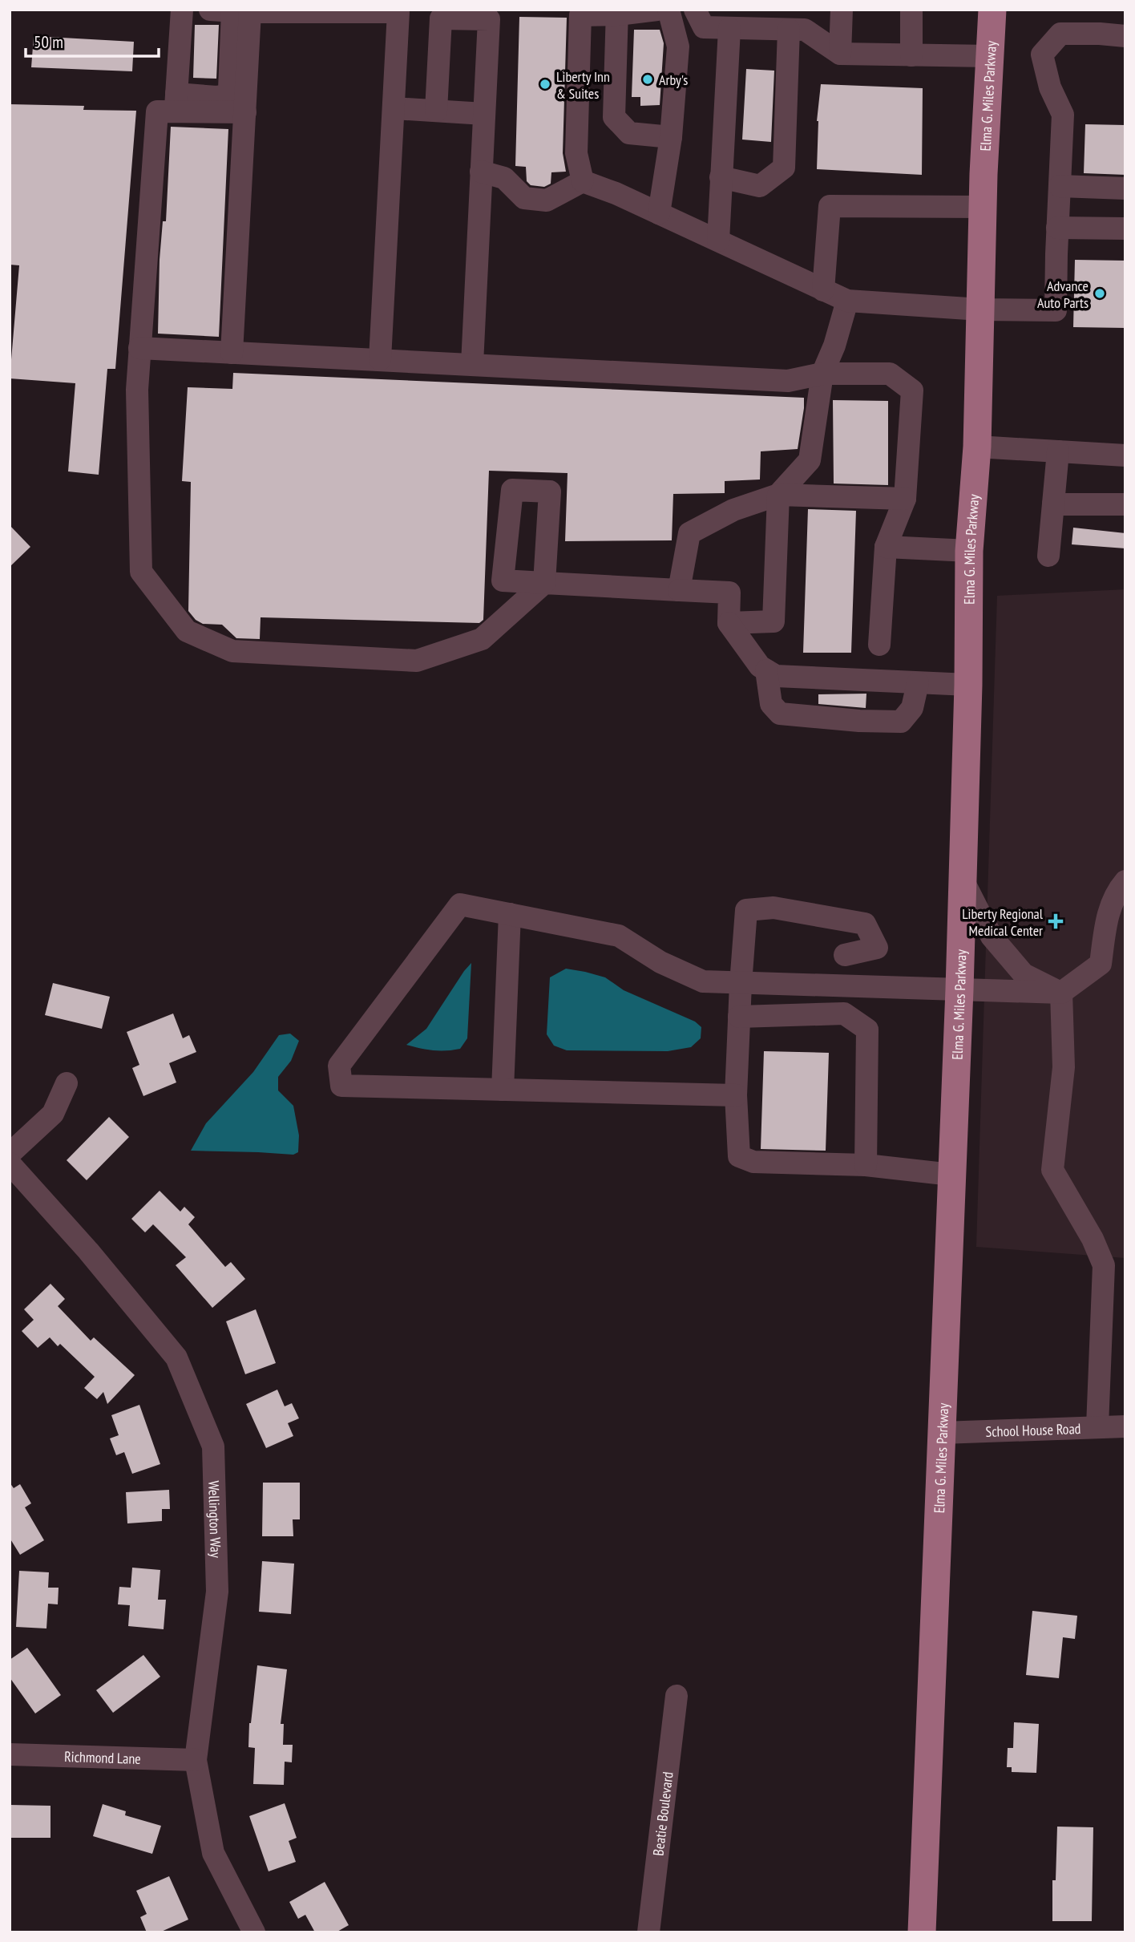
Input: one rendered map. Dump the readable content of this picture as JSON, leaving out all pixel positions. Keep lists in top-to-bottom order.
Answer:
{
  "streets": {
    "main road": ["Elma G. Miles Parkway"],
    "street": [
      "School House Road",
      "Wellington Way",
      "Richmond Lane",
      "Beatie Boulevard"
    ]
  },
  "crossings": [
    ["Elma G. Miles Parkway", "School House Road"],
    ["Wellington Way", "Richmond Lane"]
  ],
  "places": {
    "other": ["Arby's", "Liberty Inn & Suites", "Advance Auto Parts"],
    "health": ["Liberty Regional Medical Center"]
  },
  "scale_bar": "50 m"
}
